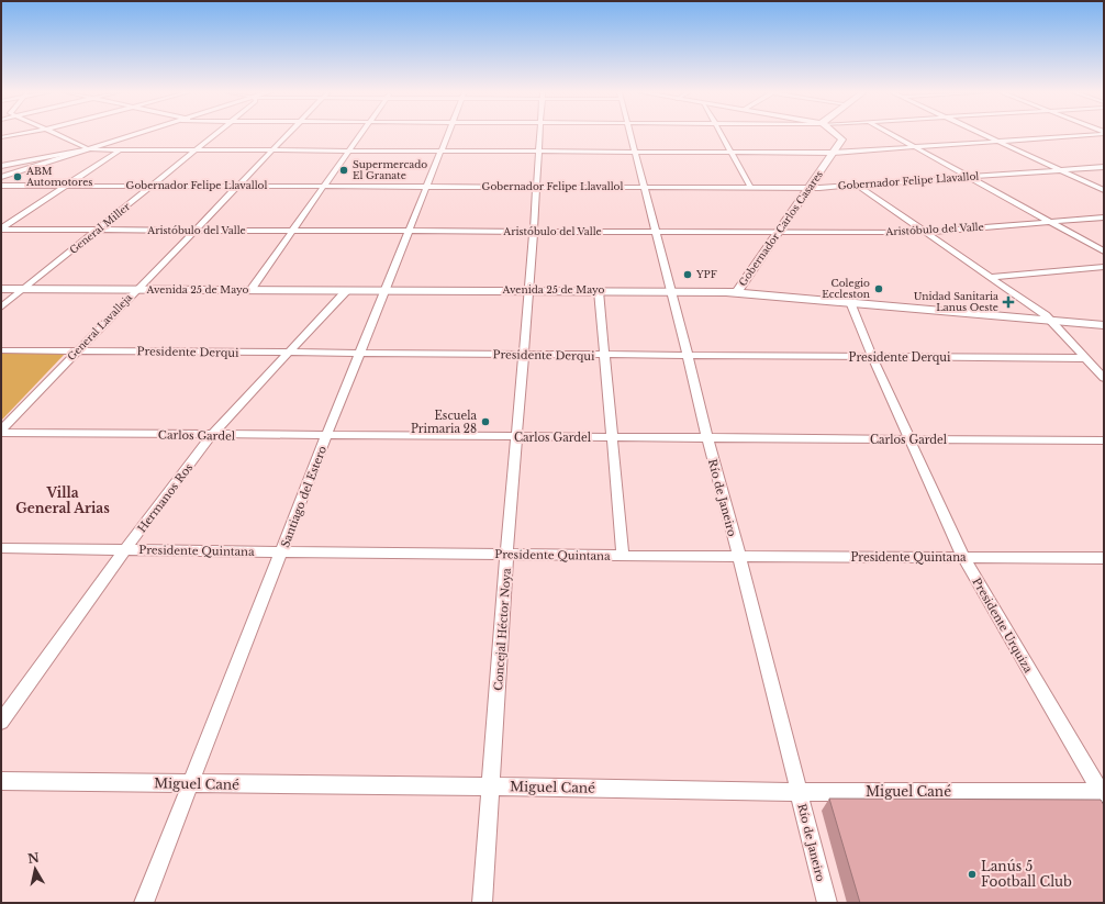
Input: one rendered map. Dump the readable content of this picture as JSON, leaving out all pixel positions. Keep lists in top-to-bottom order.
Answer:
{
  "streets": {
    "main road": ["Gobernador Carlos Casares", "Avenida 25 de Mayo"],
    "street": [
      "Gobernador Felipe Llavallol",
      "General Miller",
      "Aristóbulo del Valle",
      "General Lavalleja",
      "Presidente Derqui",
      "Carlos Gardel",
      "Santiago del Estero",
      "Hermanos Ros",
      "Río de Janeiro",
      "Presidente Quintana",
      "Presidente Urquiza",
      "Concejal Héctor Noya",
      "Miguel Cané"
    ]
  },
  "crossings": [
    ["Gobernador Felipe Llavallol", "General Miller"],
    ["Gobernador Felipe Llavallol", "Gobernador Carlos Casares"],
    ["Gobernador Felipe Llavallol", "General Lavalleja"],
    ["Gobernador Felipe Llavallol", "Santiago del Estero"],
    ["Gobernador Felipe Llavallol", "Río de Janeiro"],
    ["Gobernador Felipe Llavallol", "Concejal Héctor Noya"],
    ["General Miller", "Aristóbulo del Valle"],
    ["General Miller", "Avenida 25 de Mayo"],
    ["Gobernador Carlos Casares", "Aristóbulo del Valle"],
    ["Gobernador Carlos Casares", "Avenida 25 de Mayo"],
    ["Aristóbulo del Valle", "General Lavalleja"],
    ["Aristóbulo del Valle", "Santiago del Estero"],
    ["Aristóbulo del Valle", "Río de Janeiro"],
    ["Aristóbulo del Valle", "Concejal Héctor Noya"],
    ["Avenida 25 de Mayo", "General Lavalleja"],
    ["Avenida 25 de Mayo", "Santiago del Estero"],
    ["Avenida 25 de Mayo", "Hermanos Ros"],
    ["Avenida 25 de Mayo", "Río de Janeiro"],
    ["Avenida 25 de Mayo", "Presidente Urquiza"],
    ["Avenida 25 de Mayo", "Concejal Héctor Noya"],
    ["General Lavalleja", "Presidente Derqui"],
    ["General Lavalleja", "Carlos Gardel"],
    ["Presidente Derqui", "Santiago del Estero"],
    ["Presidente Derqui", "Hermanos Ros"],
    ["Presidente Derqui", "Río de Janeiro"],
    ["Presidente Derqui", "Presidente Urquiza"],
    ["Presidente Derqui", "Concejal Héctor Noya"],
    ["Carlos Gardel", "Santiago del Estero"],
    ["Carlos Gardel", "Hermanos Ros"],
    ["Carlos Gardel", "Río de Janeiro"],
    ["Carlos Gardel", "Presidente Urquiza"],
    ["Carlos Gardel", "Concejal Héctor Noya"],
    ["Santiago del Estero", "Presidente Quintana"],
    ["Santiago del Estero", "Miguel Cané"],
    ["Hermanos Ros", "Presidente Quintana"],
    ["Río de Janeiro", "Presidente Quintana"],
    ["Río de Janeiro", "Miguel Cané"],
    ["Presidente Quintana", "Presidente Urquiza"],
    ["Presidente Quintana", "Concejal Héctor Noya"],
    ["Presidente Urquiza", "Miguel Cané"],
    ["Concejal Héctor Noya", "Miguel Cané"]
  ],
  "districts": ["Villa General Arias"],
  "places": {
    "other": [
      "Supermercado El Granate",
      "ABM Automotores",
      "YPF",
      "Colegio Eccleston",
      "Escuela Primaria 28",
      "Lanús 5 Football Club"
    ],
    "health": ["Unidad Sanitaria Lanus Oeste"]
  },
  "north": "top"
}
